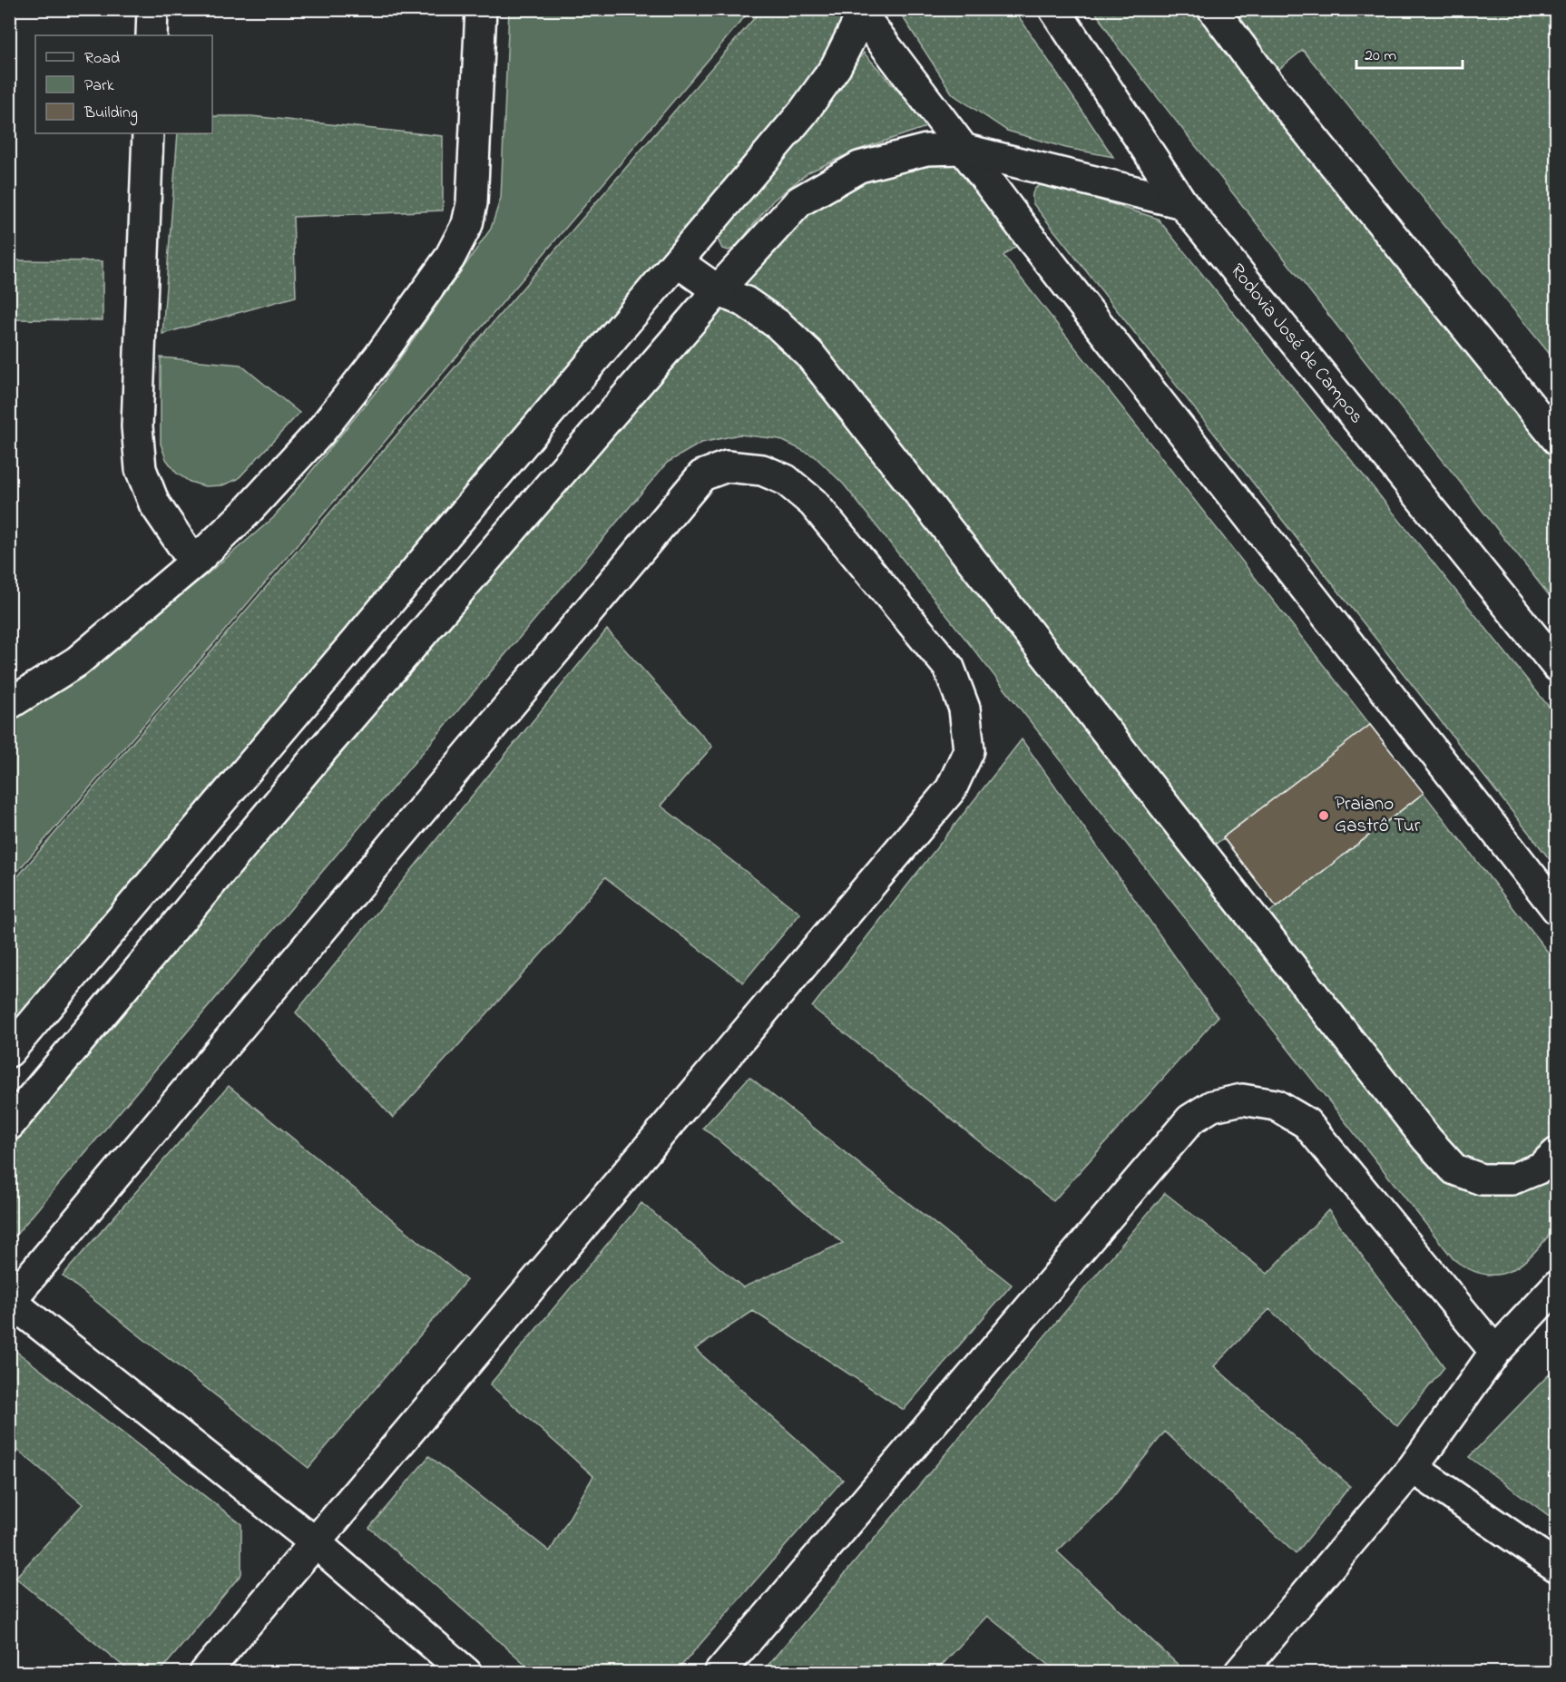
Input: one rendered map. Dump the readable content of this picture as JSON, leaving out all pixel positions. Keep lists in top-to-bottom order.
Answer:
{
  "streets": {
    "street": ["Rodovia José de Campos"]
  },
  "places": ["Praiano Gastrô Tur"],
  "legend": ["Road", "Park", "Building"],
  "scale_bar": "20 m"
}
